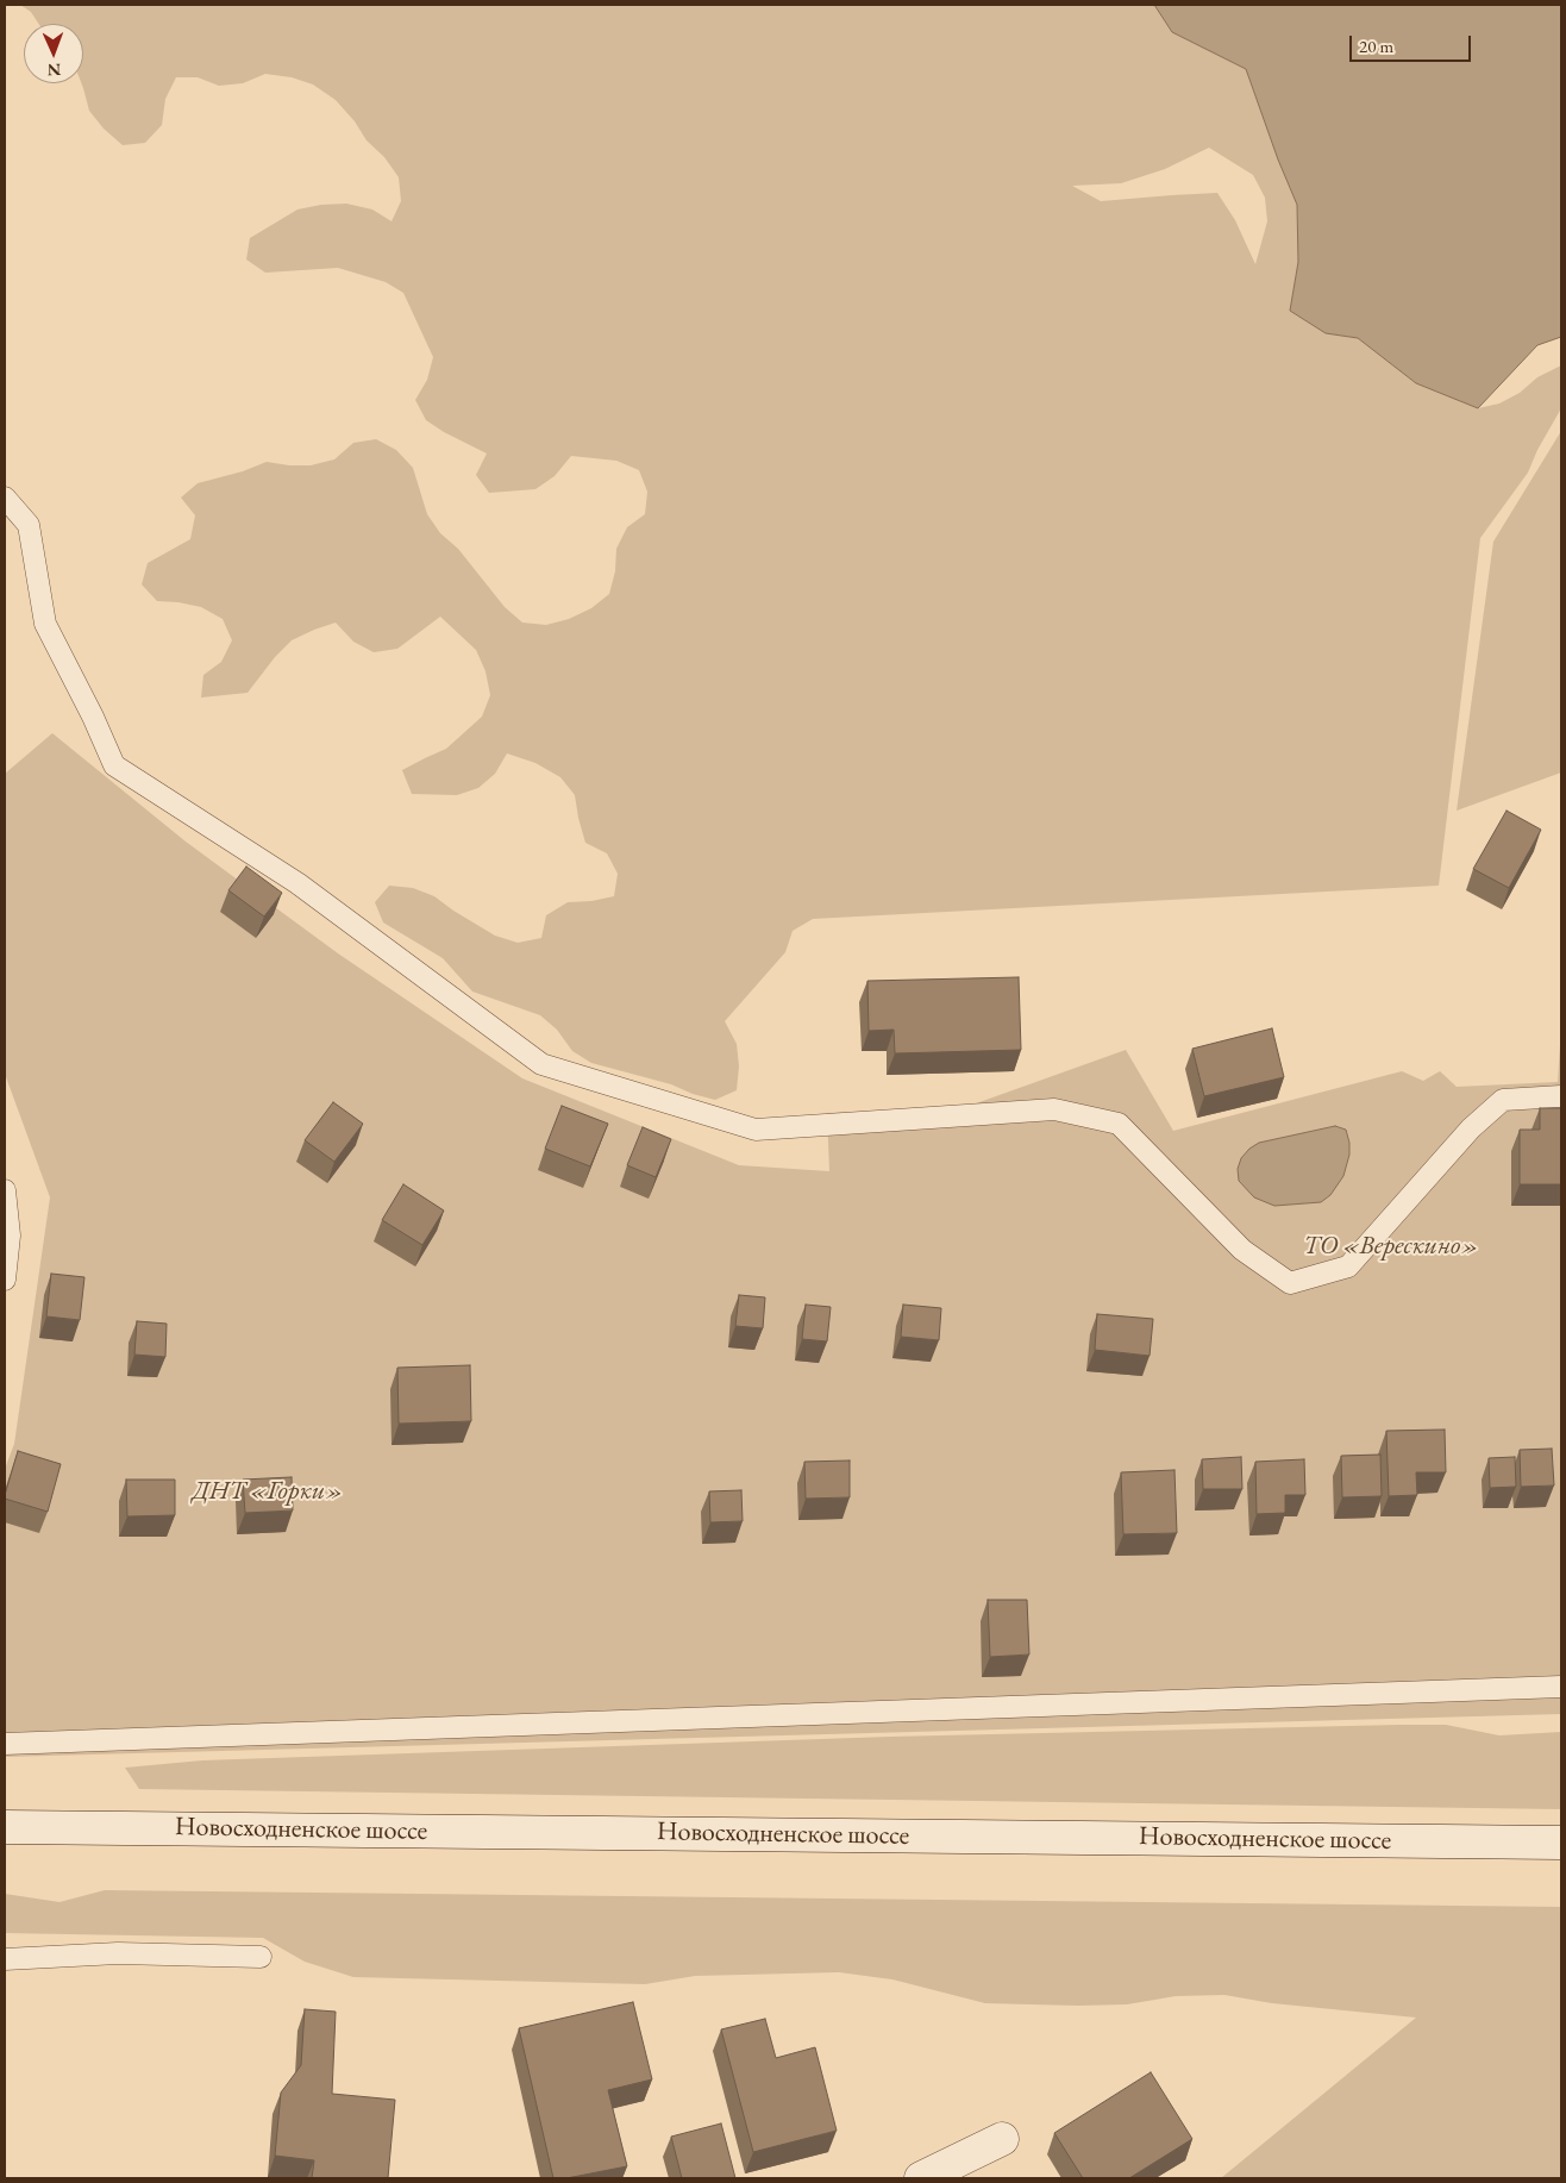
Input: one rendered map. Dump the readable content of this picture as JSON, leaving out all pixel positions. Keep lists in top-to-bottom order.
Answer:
{
  "streets": {
    "main road": ["Новосходненское шоссе"]
  },
  "parks": ["ТО «Верескино»", "ДНТ «Горки»"],
  "scale_bar": "20 m",
  "north": "bottom"
}
